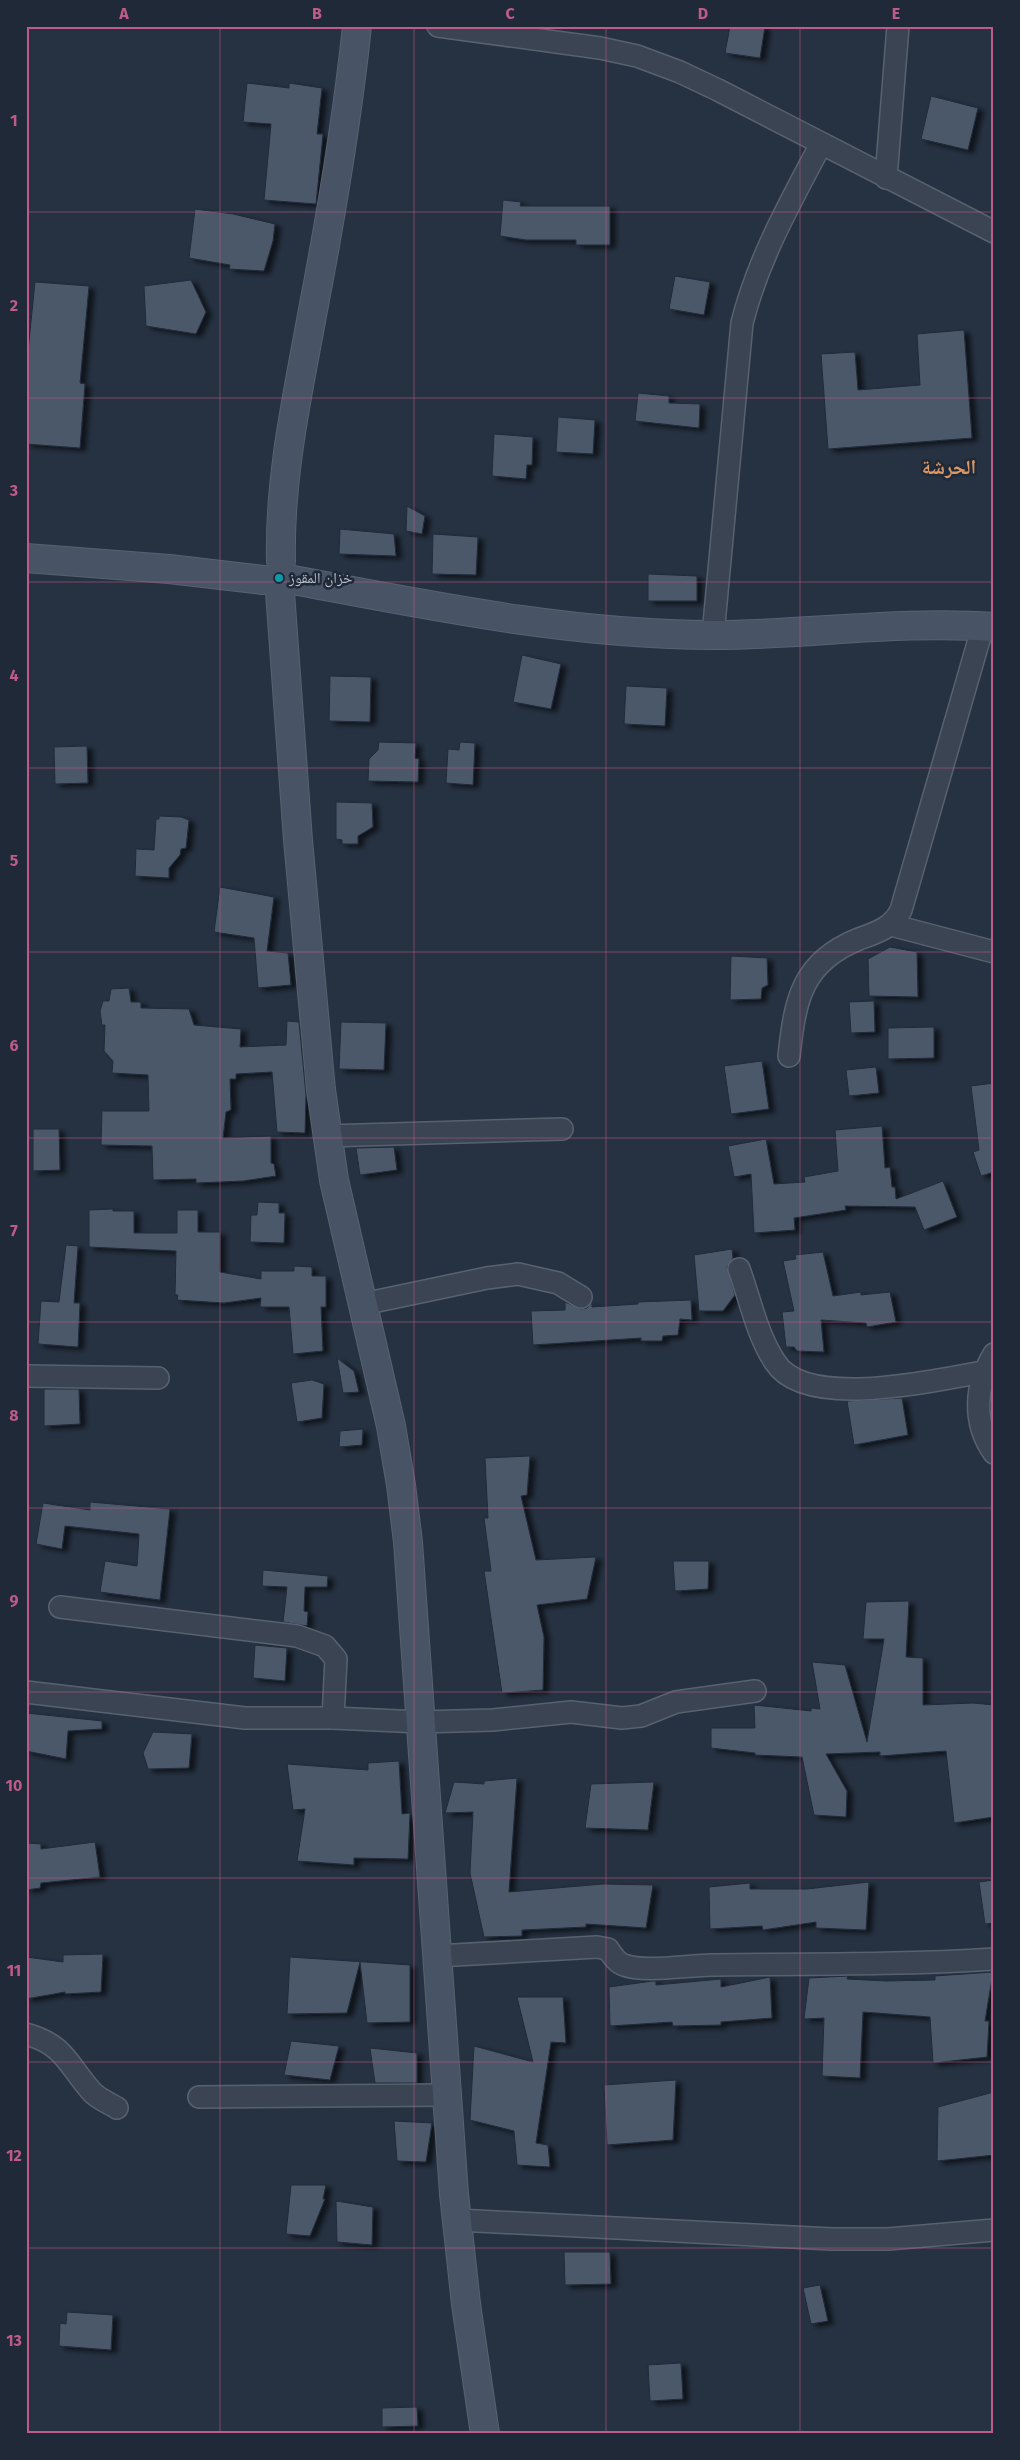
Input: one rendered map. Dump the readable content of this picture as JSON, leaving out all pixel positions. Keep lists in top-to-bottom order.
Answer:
{
  "districts": ["الحرشة"],
  "places": ["خزان المقوز"],
  "grid": {
    "columns": [
      "A",
      "B",
      "C",
      "D",
      "E"
    ],
    "rows": [
      "1",
      "2",
      "3",
      "4",
      "5",
      "6",
      "7",
      "8",
      "9",
      "10",
      "11",
      "12",
      "13"
    ]
  }
}
